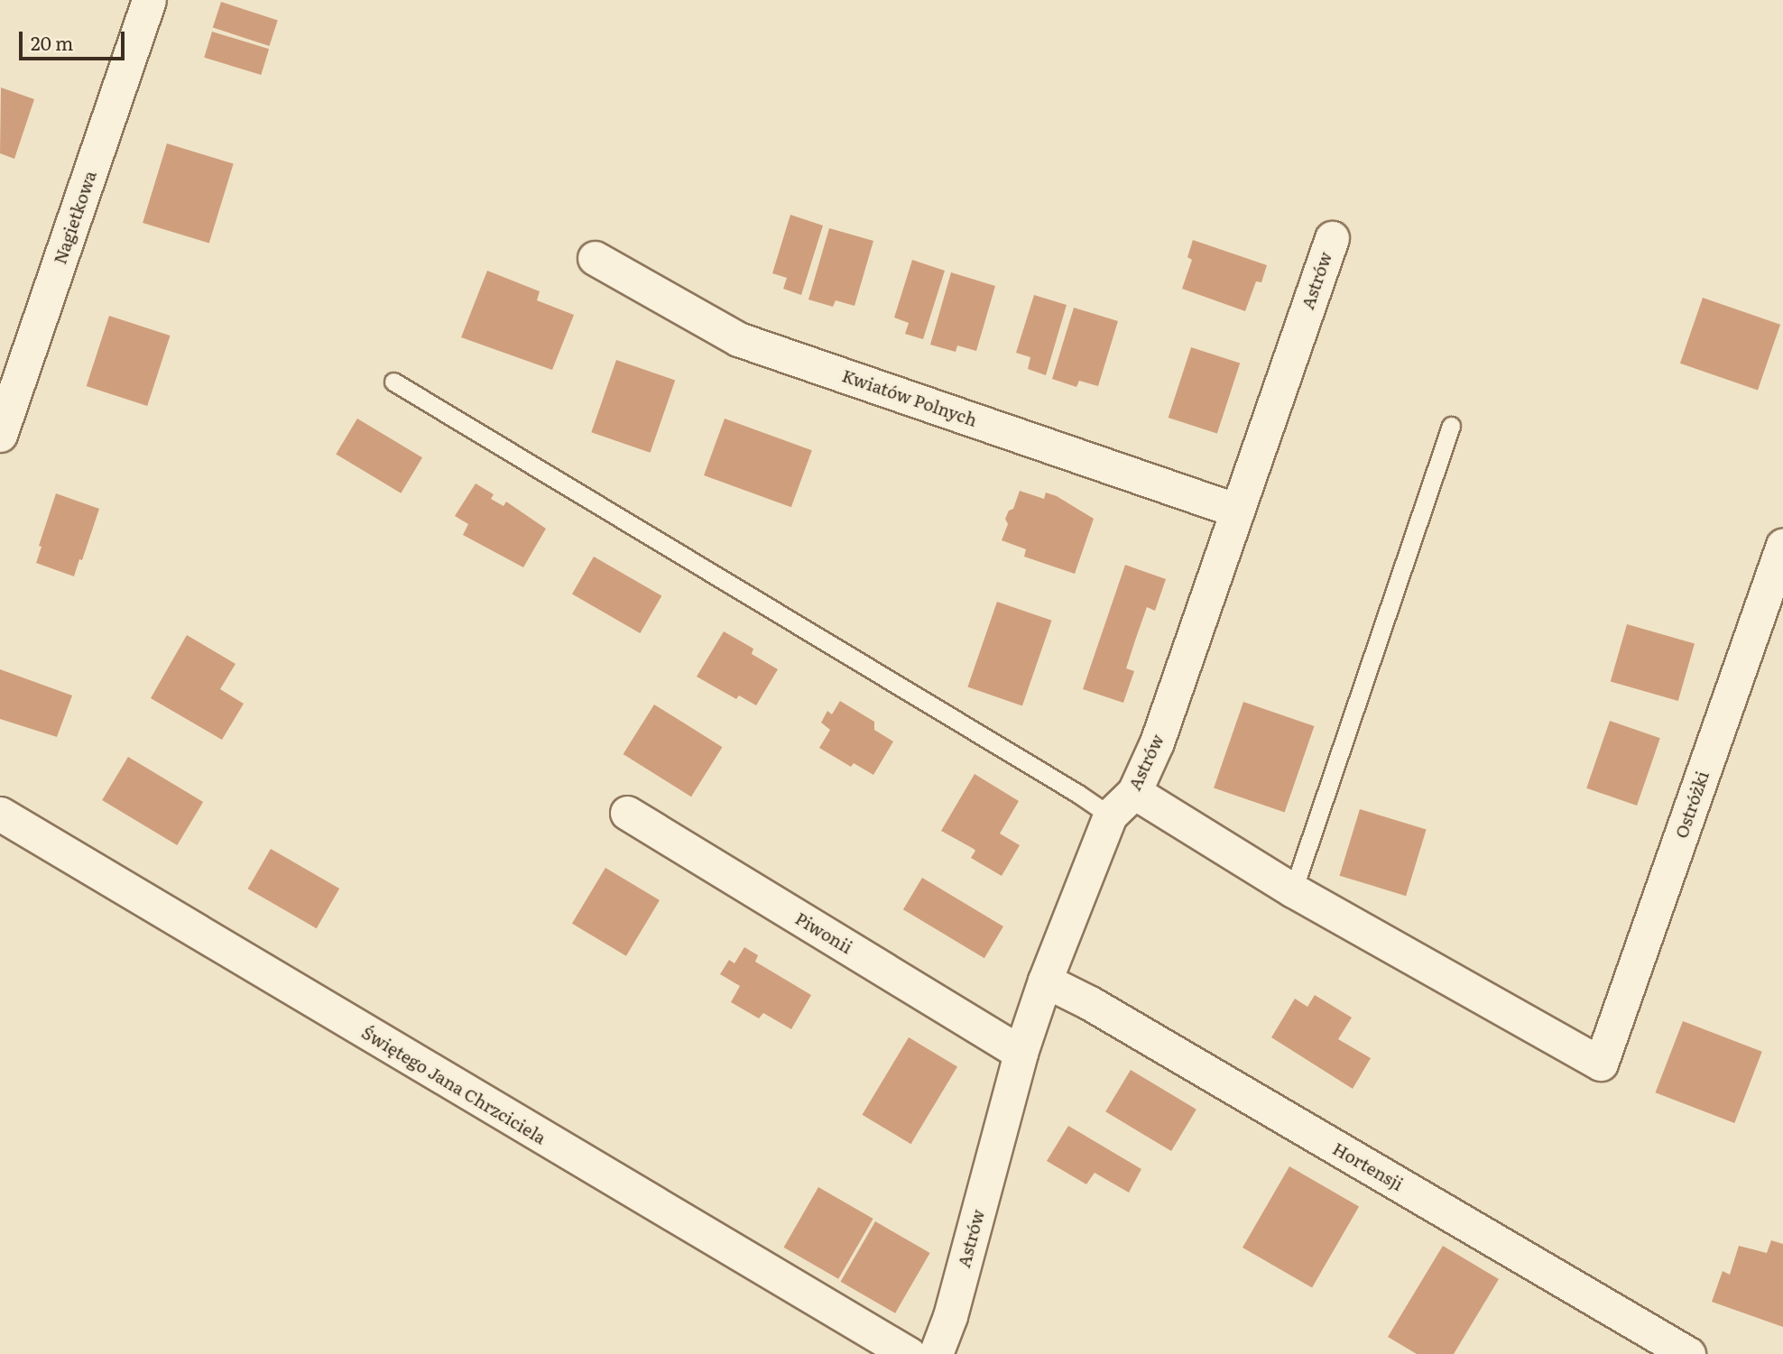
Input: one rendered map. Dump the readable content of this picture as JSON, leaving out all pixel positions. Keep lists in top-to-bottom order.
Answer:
{
  "streets": {
    "street": [
      "Nagietkowa",
      "Astrów",
      "Kwiatów Polnych",
      "Ostróżki",
      "Piwonii",
      "Świętego Jana Chrzciciela",
      "Hortensji"
    ]
  },
  "crossings": [
    ["Astrów", "Kwiatów Polnych"],
    ["Astrów", "Piwonii"],
    ["Astrów", "Hortensji"]
  ],
  "scale_bar": "20 m"
}
